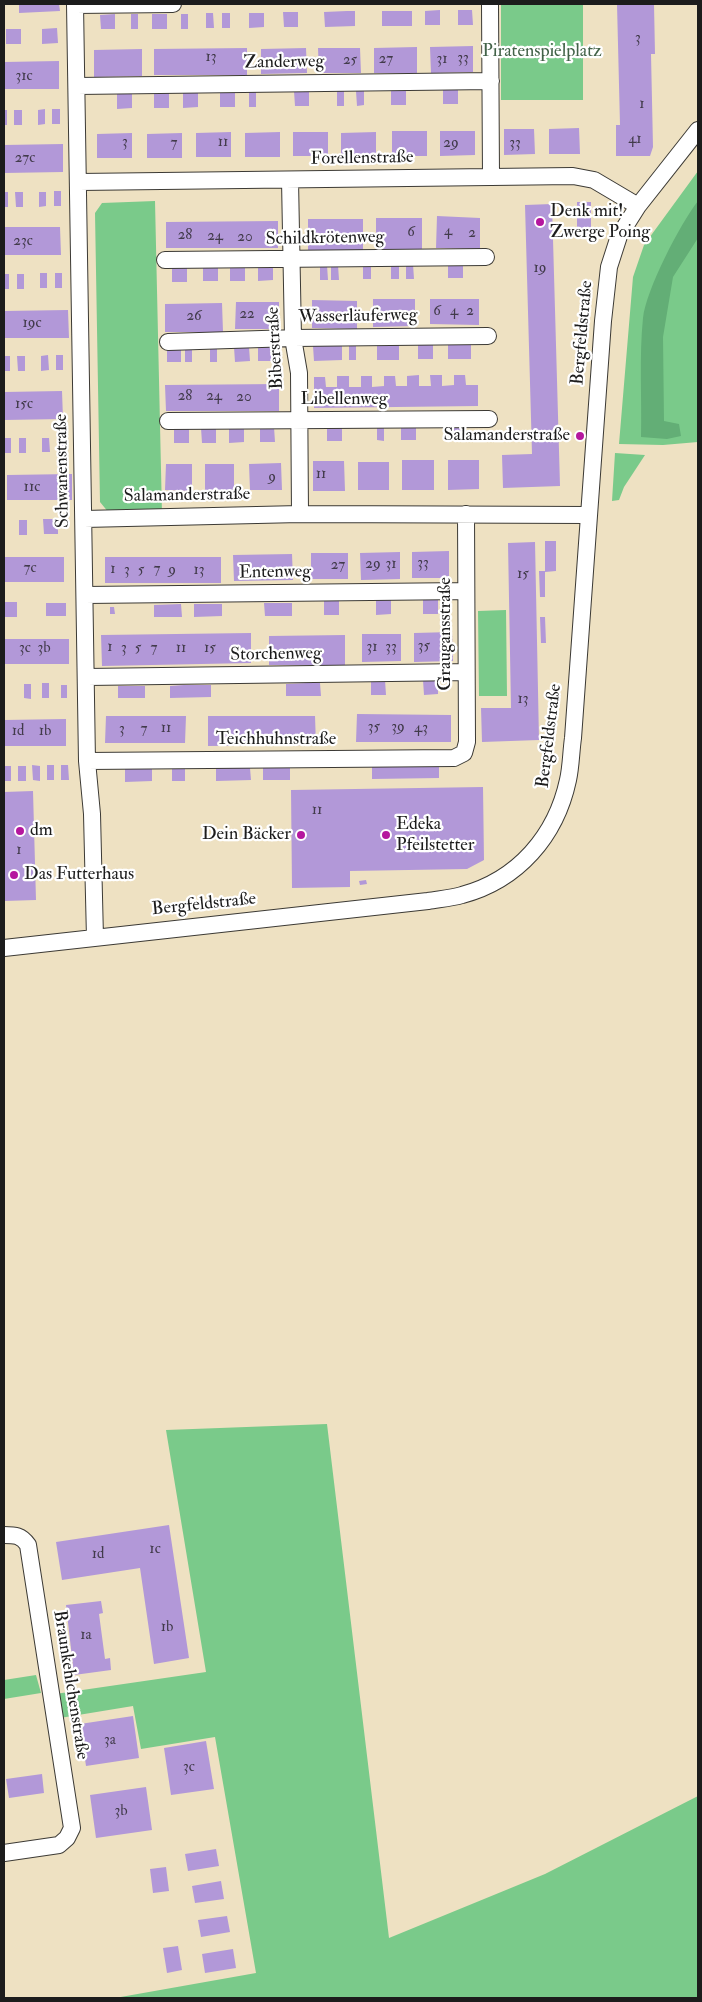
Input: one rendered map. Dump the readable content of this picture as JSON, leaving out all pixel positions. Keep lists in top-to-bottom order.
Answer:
{
  "streets": {
    "street": [
      "Zanderweg",
      "Forellenstraße",
      "Schildkrötenweg",
      "Wasserläuferweg",
      "Bergfeldstraße",
      "Biberstraße",
      "Libellenweg",
      "Schwanenstraße",
      "Salamanderstraße",
      "Entenweg",
      "Graugansstraße",
      "Storchenweg",
      "Teichhuhnstraße",
      "Braunkehlchenstraße"
    ]
  },
  "crossings": [
    ["Zanderweg", "Schwanenstraße"],
    ["Forellenstraße", "Bergfeldstraße"],
    ["Forellenstraße", "Biberstraße"],
    ["Forellenstraße", "Schwanenstraße"],
    ["Schildkrötenweg", "Biberstraße"],
    ["Wasserläuferweg", "Biberstraße"],
    ["Bergfeldstraße", "Schwanenstraße"],
    ["Bergfeldstraße", "Salamanderstraße"],
    ["Biberstraße", "Libellenweg"],
    ["Biberstraße", "Salamanderstraße"],
    ["Schwanenstraße", "Salamanderstraße"],
    ["Schwanenstraße", "Entenweg"],
    ["Schwanenstraße", "Storchenweg"],
    ["Schwanenstraße", "Teichhuhnstraße"],
    ["Salamanderstraße", "Graugansstraße"],
    ["Entenweg", "Graugansstraße"],
    ["Graugansstraße", "Storchenweg"],
    ["Graugansstraße", "Teichhuhnstraße"]
  ],
  "parks": ["Piratenspielplatz"],
  "places": [
    "Denk mit! Zwerge Poing",
    "Salamanderstraße",
    "dm",
    "Dein Bäcker",
    "Edeka Pfeilstetter",
    "Das Futterhaus"
  ],
  "house_numbers": [
    "3",
    "13",
    "33",
    "27",
    "31",
    "25",
    "31c",
    "1",
    "41",
    "3",
    "11",
    "7",
    "29",
    "33",
    "27c",
    "4",
    "6",
    "2",
    "28",
    "24",
    "20",
    "23c",
    "19",
    "6",
    "4",
    "2",
    "22",
    "26",
    "19c",
    "28",
    "24",
    "20",
    "15c",
    "11",
    "9",
    "11c",
    "33",
    "29",
    "31",
    "27",
    "7c",
    "1",
    "7",
    "3",
    "5",
    "9",
    "13",
    "15",
    "35",
    "1",
    "31",
    "33",
    "3c",
    "3b",
    "3",
    "5",
    "7",
    "11",
    "15",
    "13",
    "35",
    "39",
    "11",
    "43",
    "3",
    "7",
    "1d",
    "1b",
    "11",
    "1",
    "1c",
    "1d",
    "1b",
    "1a",
    "3a",
    "3c",
    "3b"
  ]
}
